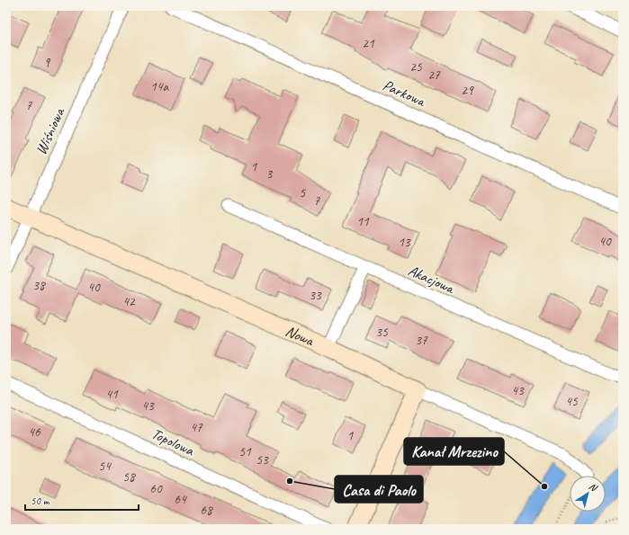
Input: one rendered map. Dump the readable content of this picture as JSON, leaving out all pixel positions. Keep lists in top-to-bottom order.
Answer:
{
  "streets": {
    "street": [
      "Parkowa",
      "Wiśniowa",
      "Akacjowa",
      "Nowa",
      "Topolowa"
    ]
  },
  "crossings": [
    ["Wiśniowa", "Nowa"]
  ],
  "places": ["Casa di Paolo", "Kanał Mrzezino"],
  "house_numbers": [
    "21",
    "9",
    "25",
    "27",
    "14a",
    "29",
    "7",
    "1",
    "3",
    "5",
    "7",
    "11",
    "40",
    "13",
    "38",
    "40",
    "33",
    "42",
    "35",
    "37",
    "43",
    "41",
    "45",
    "43",
    "47",
    "46",
    "1",
    "51",
    "53",
    "54",
    "58",
    "60",
    "64",
    "68"
  ],
  "scale_bar": "50 m",
  "north": "top right"
}
